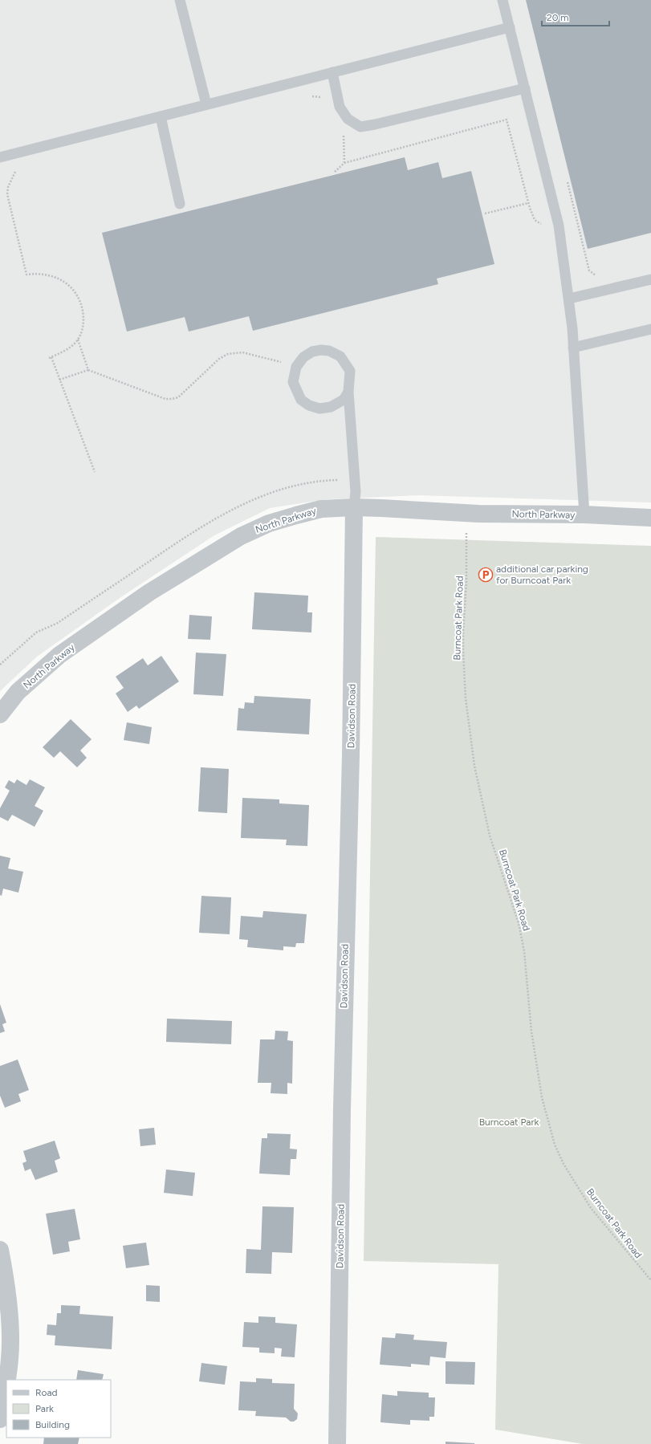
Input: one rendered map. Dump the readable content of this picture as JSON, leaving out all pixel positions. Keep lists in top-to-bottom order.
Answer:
{
  "streets": {
    "street": ["North Parkway", "Davidson Road"],
    "path": ["Burncoat Park Road"]
  },
  "crossings": [
    ["North Parkway", "Burncoat Park Road"],
    ["North Parkway", "Davidson Road"]
  ],
  "parks": ["Burncoat Park"],
  "places": {
    "parking": ["additional car parking for Burncoat Park"]
  },
  "legend": ["Road", "Park", "Building"],
  "scale_bar": "20 m"
}
